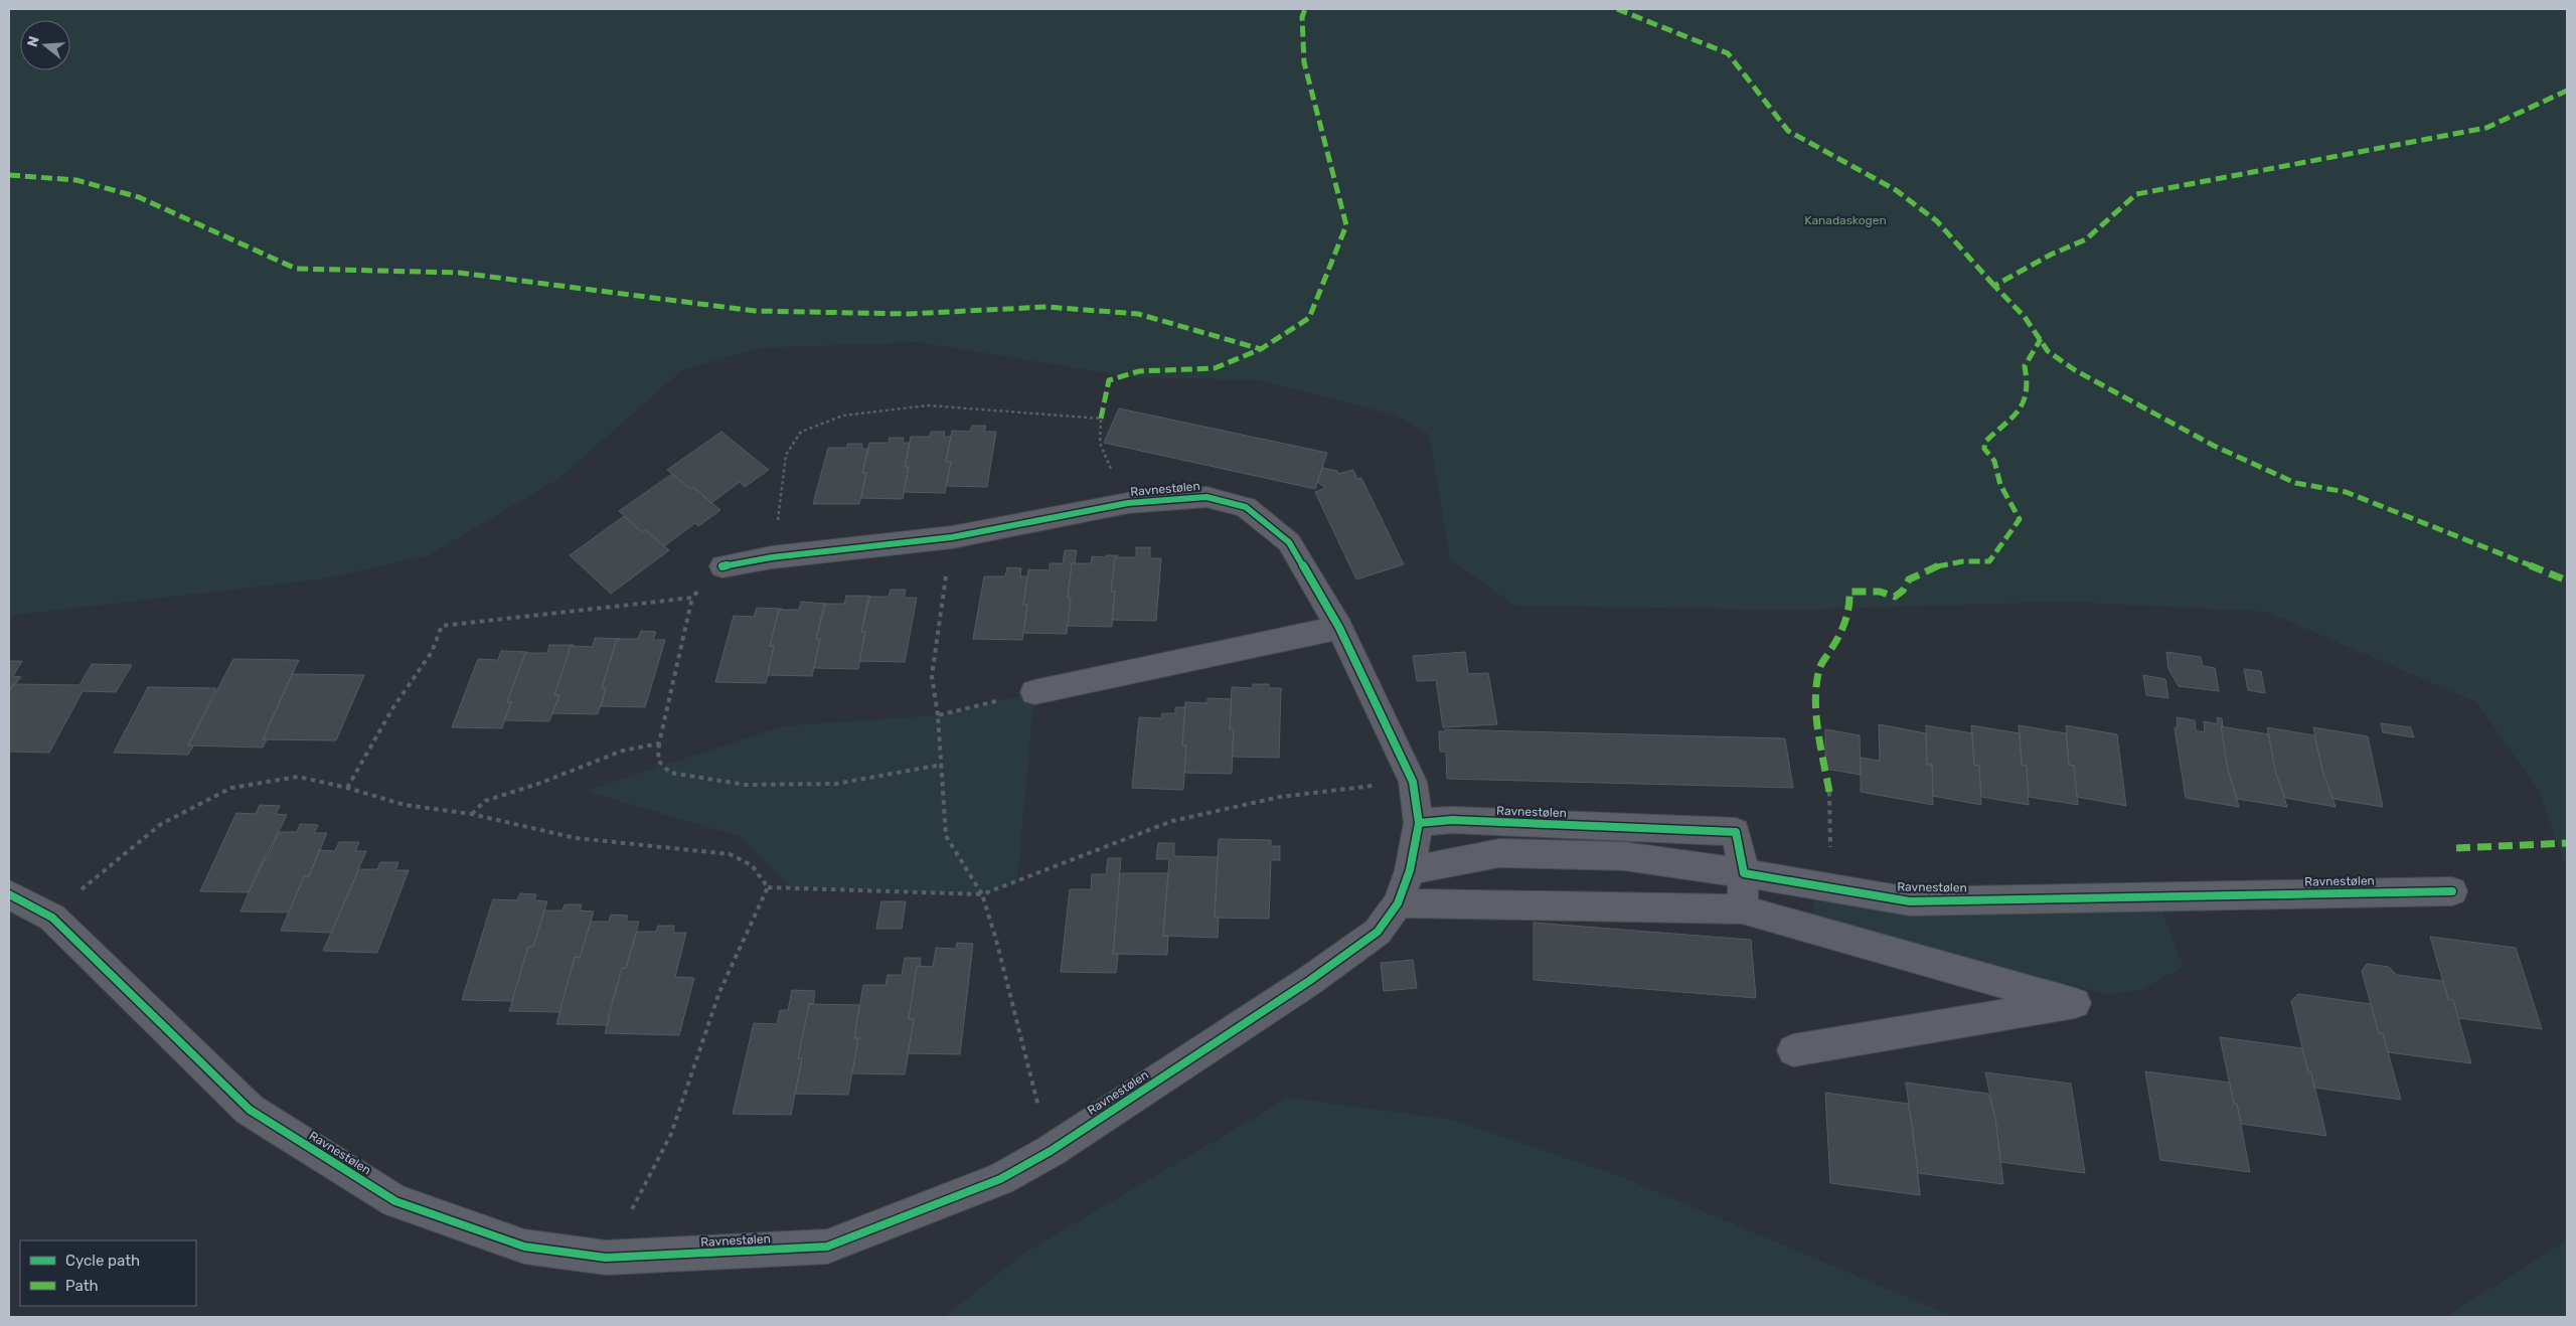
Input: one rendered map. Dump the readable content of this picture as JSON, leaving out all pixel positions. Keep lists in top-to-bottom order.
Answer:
{
  "streets": {
    "street": ["Ravnestølen"]
  },
  "parks": ["Kanadaskogen"],
  "legend": ["Cycle path", "Path"],
  "north": "left"
}
